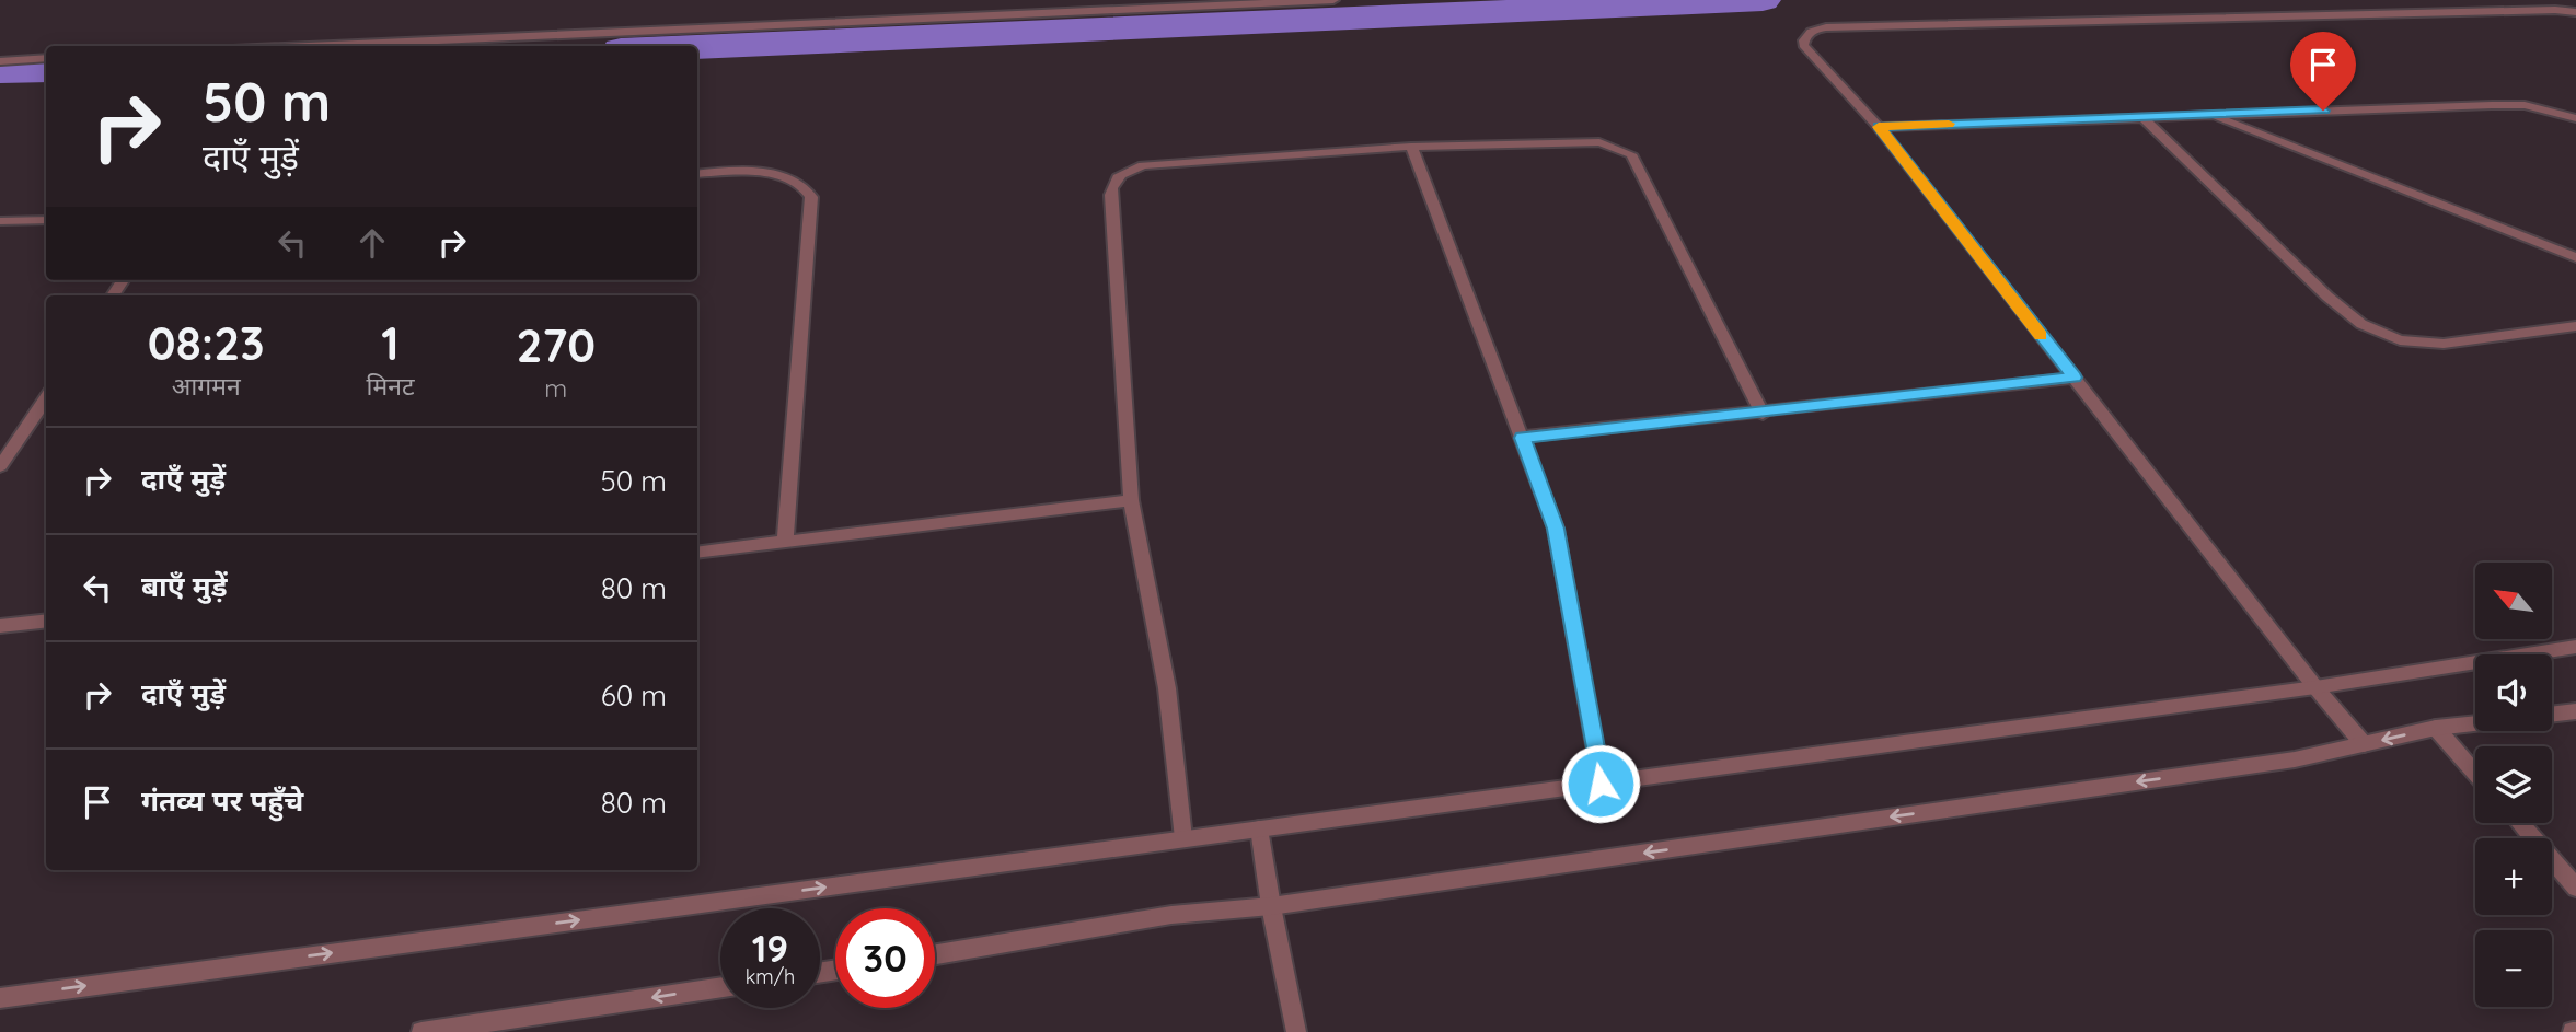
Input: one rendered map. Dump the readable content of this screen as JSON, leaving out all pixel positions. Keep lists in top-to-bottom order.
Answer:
{
  "north": "top left",
  "page": {
    "turn": ["50 m", "दाएँ मुड़ें"],
    "eta": [
      "08:23",
      "आगमन",
      "1",
      "मिनट",
      "270",
      "m"
    ],
    "list": [
      {
        "name": "दाएँ मुड़ें",
        "value": "50 m"
      },
      {
        "name": "बाएँ मुड़ें",
        "value": "80 m"
      },
      {
        "name": "दाएँ मुड़ें",
        "value": "60 m"
      },
      {
        "name": "गंतव्य पर पहुँचे",
        "value": "80 m"
      }
    ],
    "map_buttons": ["+", "−"],
    "speed": "19 km/h",
    "limit": "30"
  }
}
